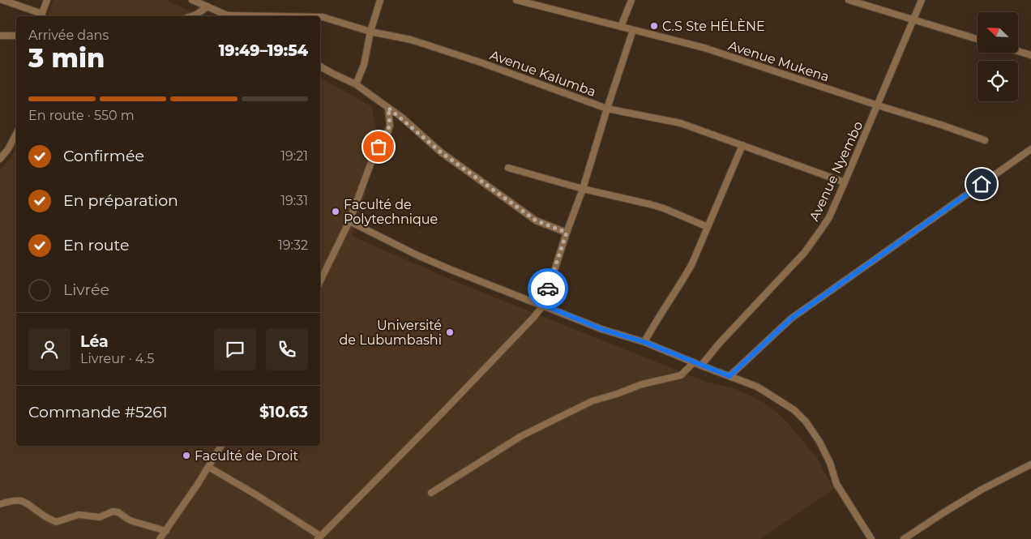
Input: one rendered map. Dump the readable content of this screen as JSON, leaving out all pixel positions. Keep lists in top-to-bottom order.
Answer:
{
  "streets": {
    "street": ["Avenue Mukena", "Avenue Kalumba", "Avenue Nyembo"]
  },
  "crossings": [
    ["Avenue Mukena", "Avenue Nyembo"],
    ["Avenue Kalumba", "Avenue Nyembo"]
  ],
  "places": [
    "C.S Ste HÉLÈNE",
    "Faculté de Polytechnique",
    "Université de Lubumbashi",
    "Faculté de Droit"
  ],
  "north": "top left",
  "page": {
    "heading": ["3 min", "Arrivée dans", "19:49–19:54"],
    "panel": [
      "Léa",
      "Livreur · 4.5",
      "Commande #5261",
      "$10.63"
    ],
    "bar": "En route · 550 m",
    "list": [
      ["Confirmée", "19:21"],
      ["En préparation", "19:31"],
      ["En route", "19:32"],
      "Livrée"
    ]
  }
}
